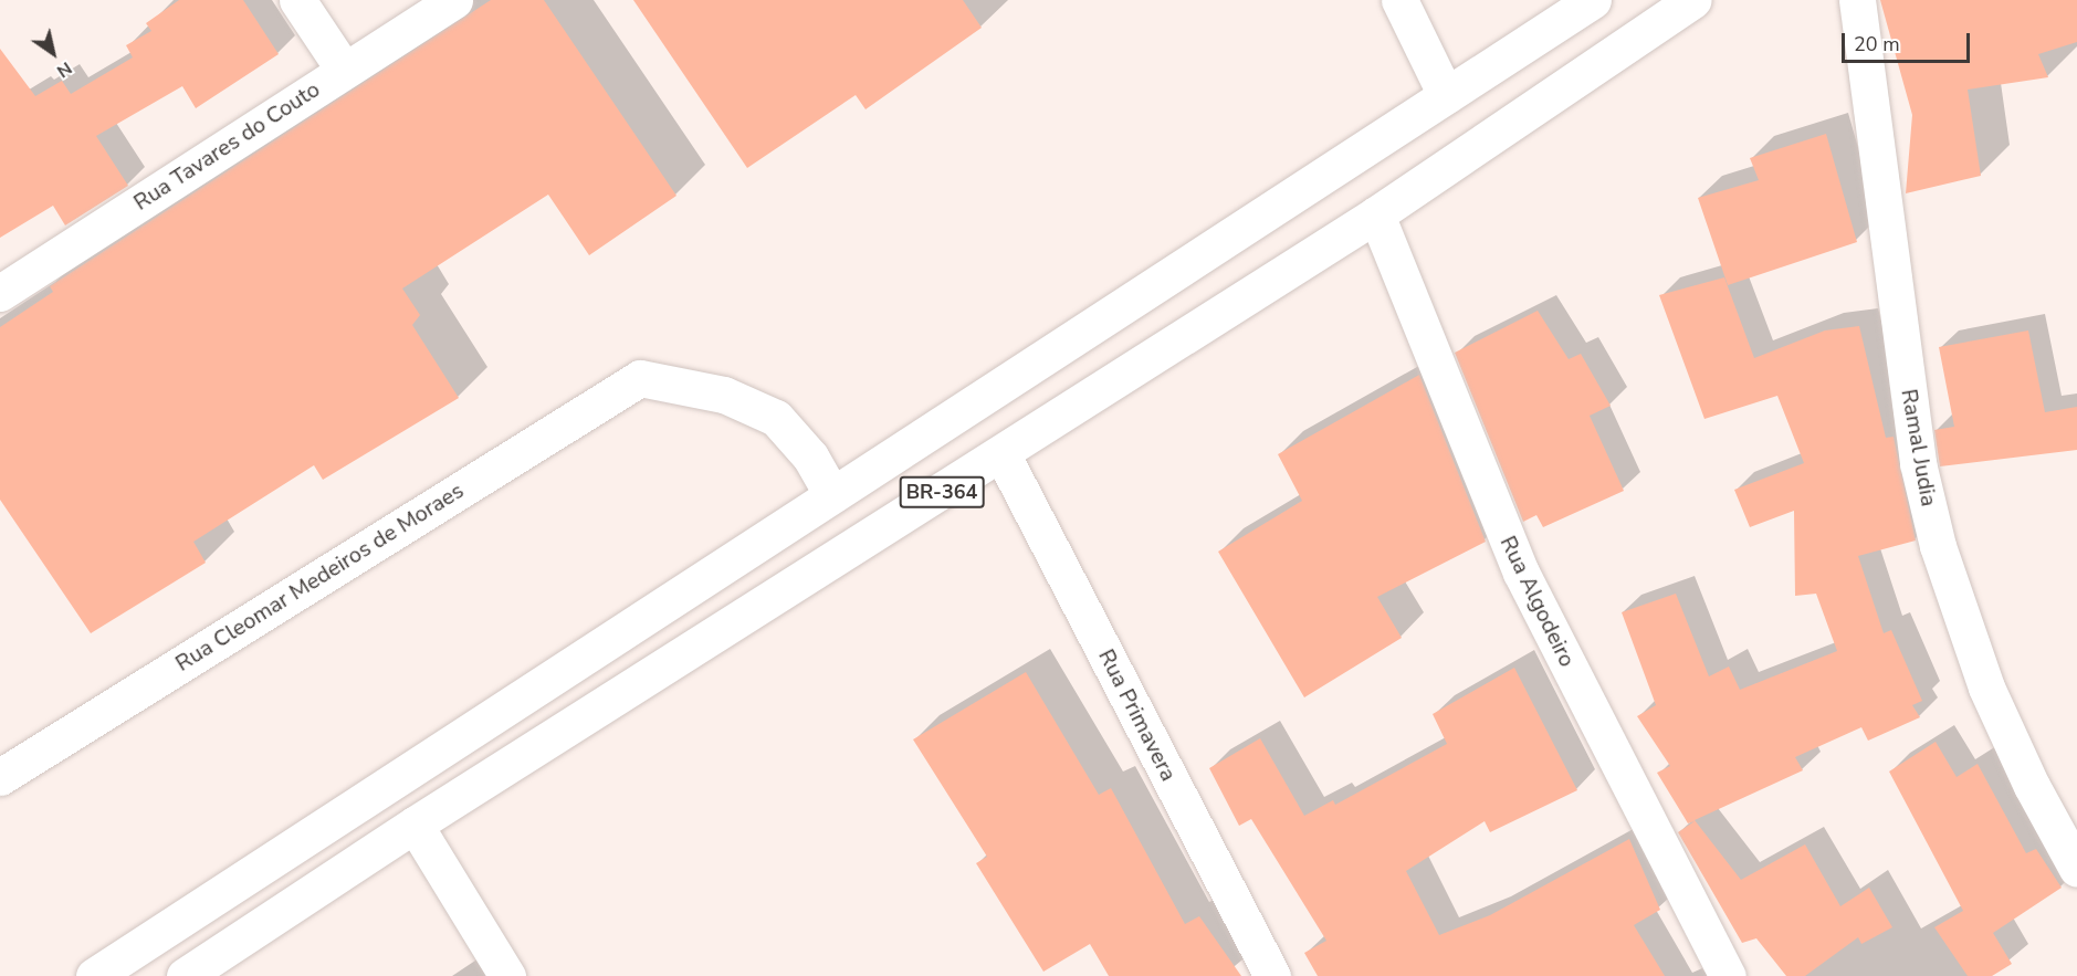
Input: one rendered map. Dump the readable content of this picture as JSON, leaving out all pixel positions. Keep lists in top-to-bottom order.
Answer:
{
  "streets": {
    "main road": [
      "Rua Tavares do Couto",
      "Ramal Judia",
      "BR-364",
      "Rua Cleomar Medeiros de Moraes",
      "Rua Algodeiro",
      "Rua Primavera"
    ]
  },
  "crossings": [
    ["BR-364", "Rua Cleomar Medeiros de Moraes"],
    ["BR-364", "Rua Algodeiro"],
    ["BR-364", "Rua Primavera"]
  ],
  "scale_bar": "20 m",
  "north": "bottom right"
}
